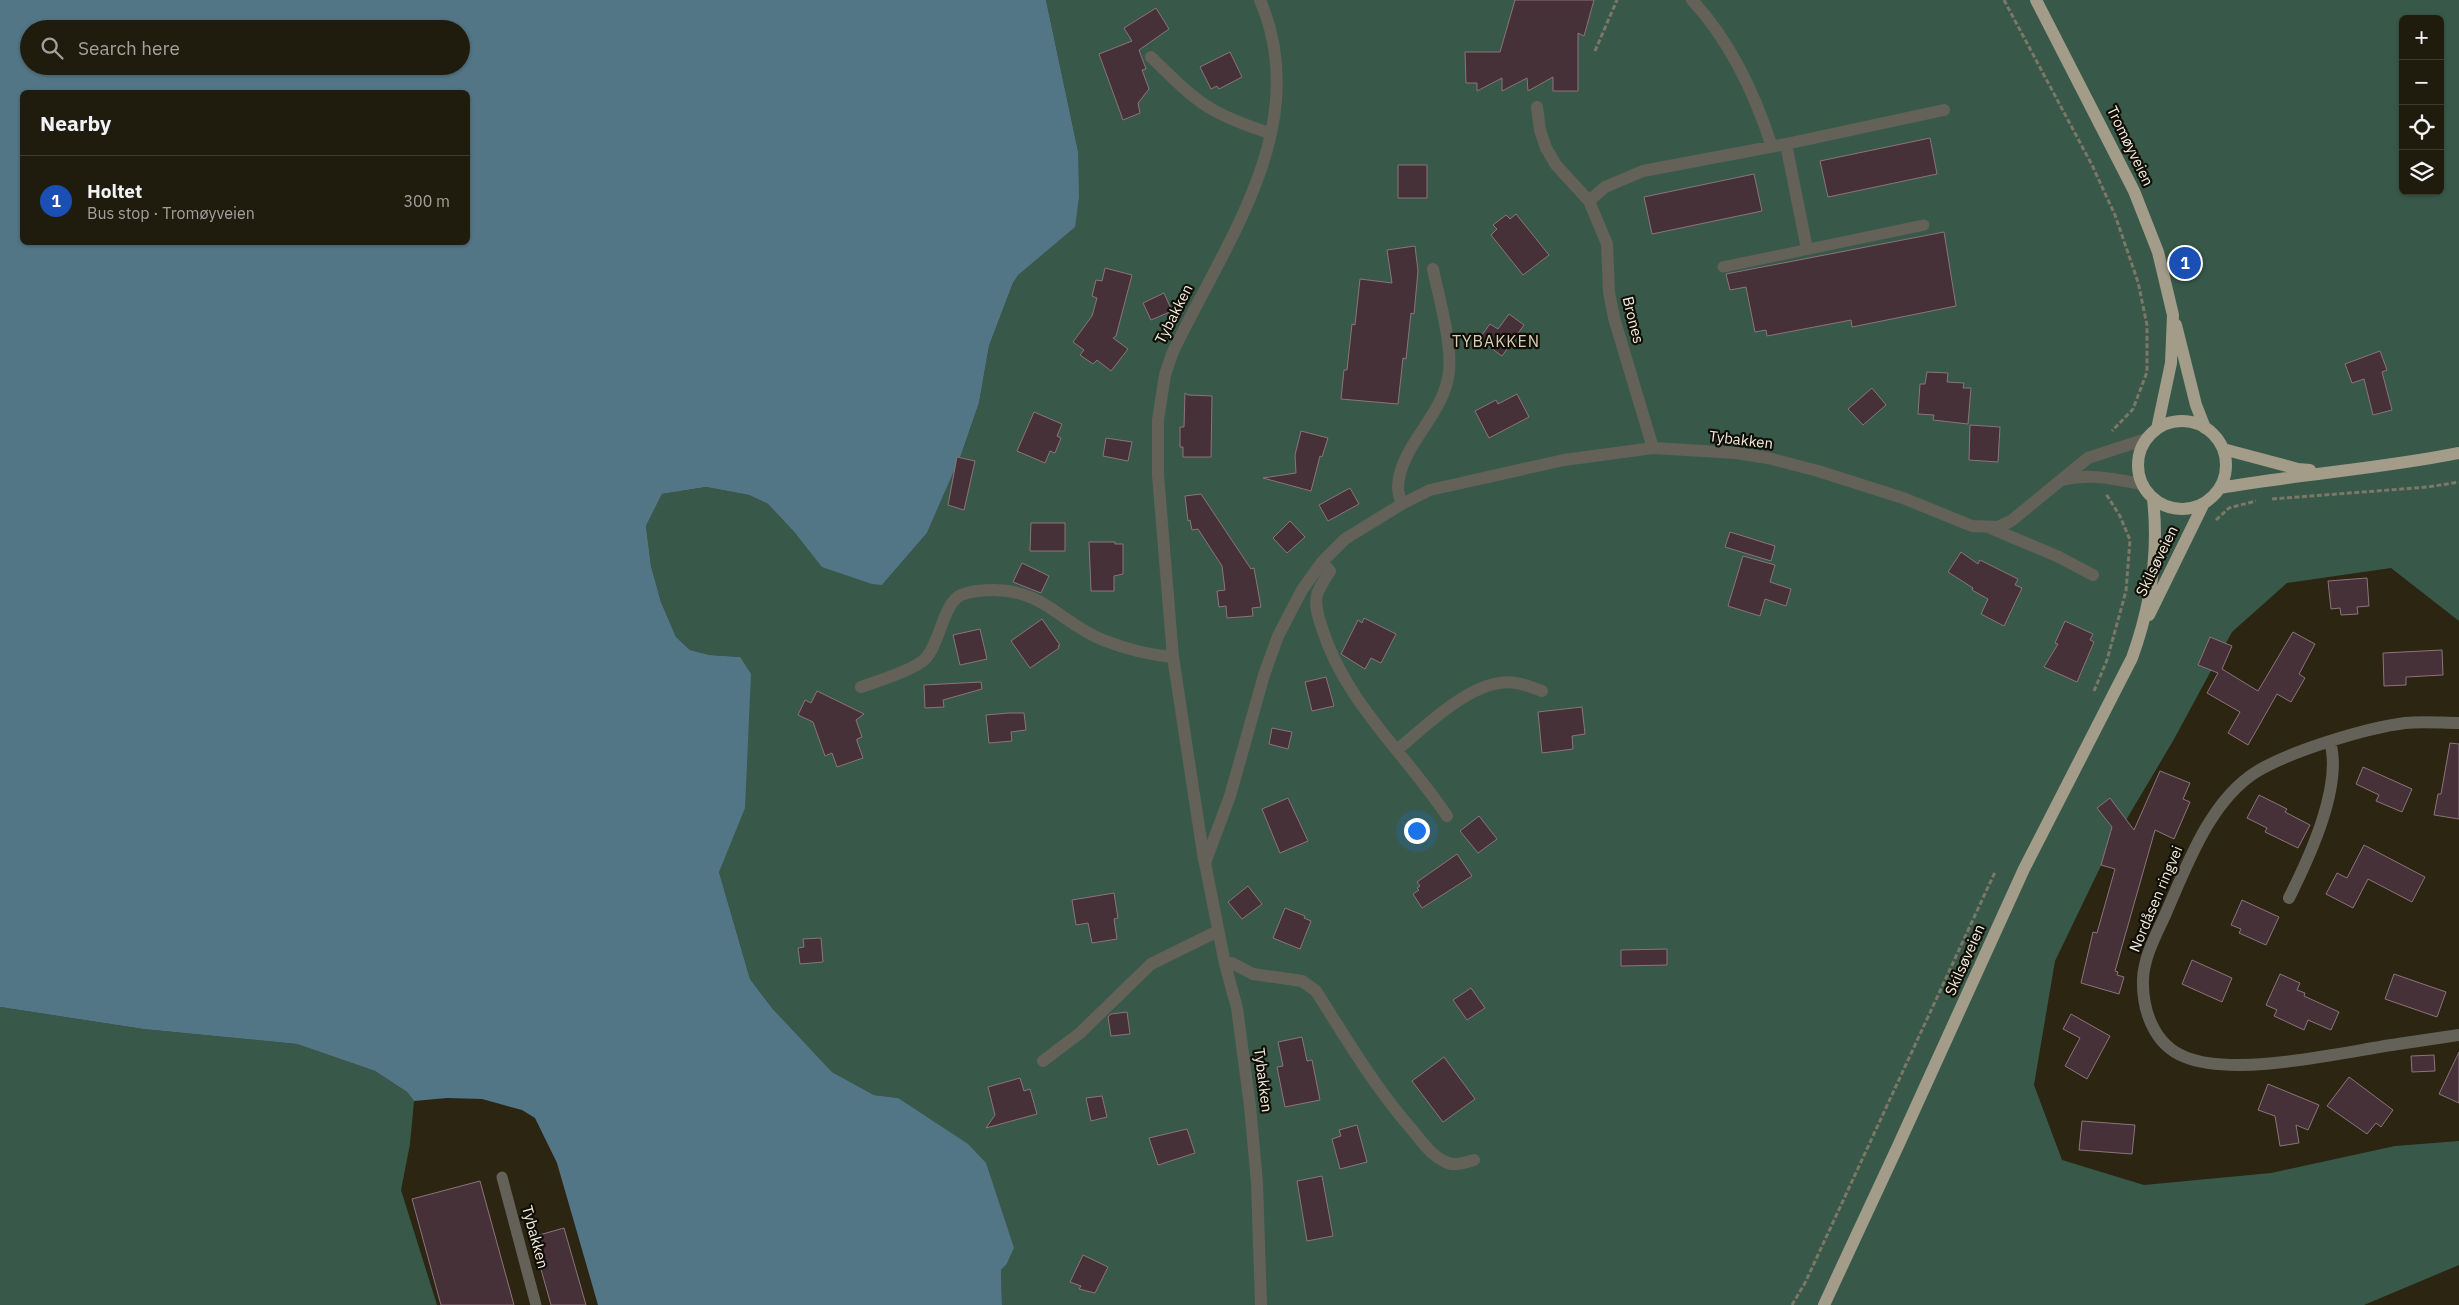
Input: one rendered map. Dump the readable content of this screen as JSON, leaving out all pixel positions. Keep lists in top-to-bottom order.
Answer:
{
  "streets": {
    "main road": ["Tromøyveien", "Skilsøveien"],
    "street": ["Tybakken", "Brones", "Nordåsen ringvei"]
  },
  "crossings": [
    ["Tromøyveien", "Tybakken"],
    ["Tromøyveien", "Skilsøveien"],
    ["Tybakken", "Brones"],
    ["Tybakken", "Skilsøveien"]
  ],
  "districts": ["TYBAKKEN"],
  "page": {
    "map_buttons": ["+", "−"],
    "search": "Search here",
    "heading": "Nearby",
    "list": [
      {
        "mark": "1",
        "name": "Holtet",
        "note": "Bus stop · Tromøyveien",
        "value": "300 m"
      }
    ],
    "pins": "1"
  }
}
